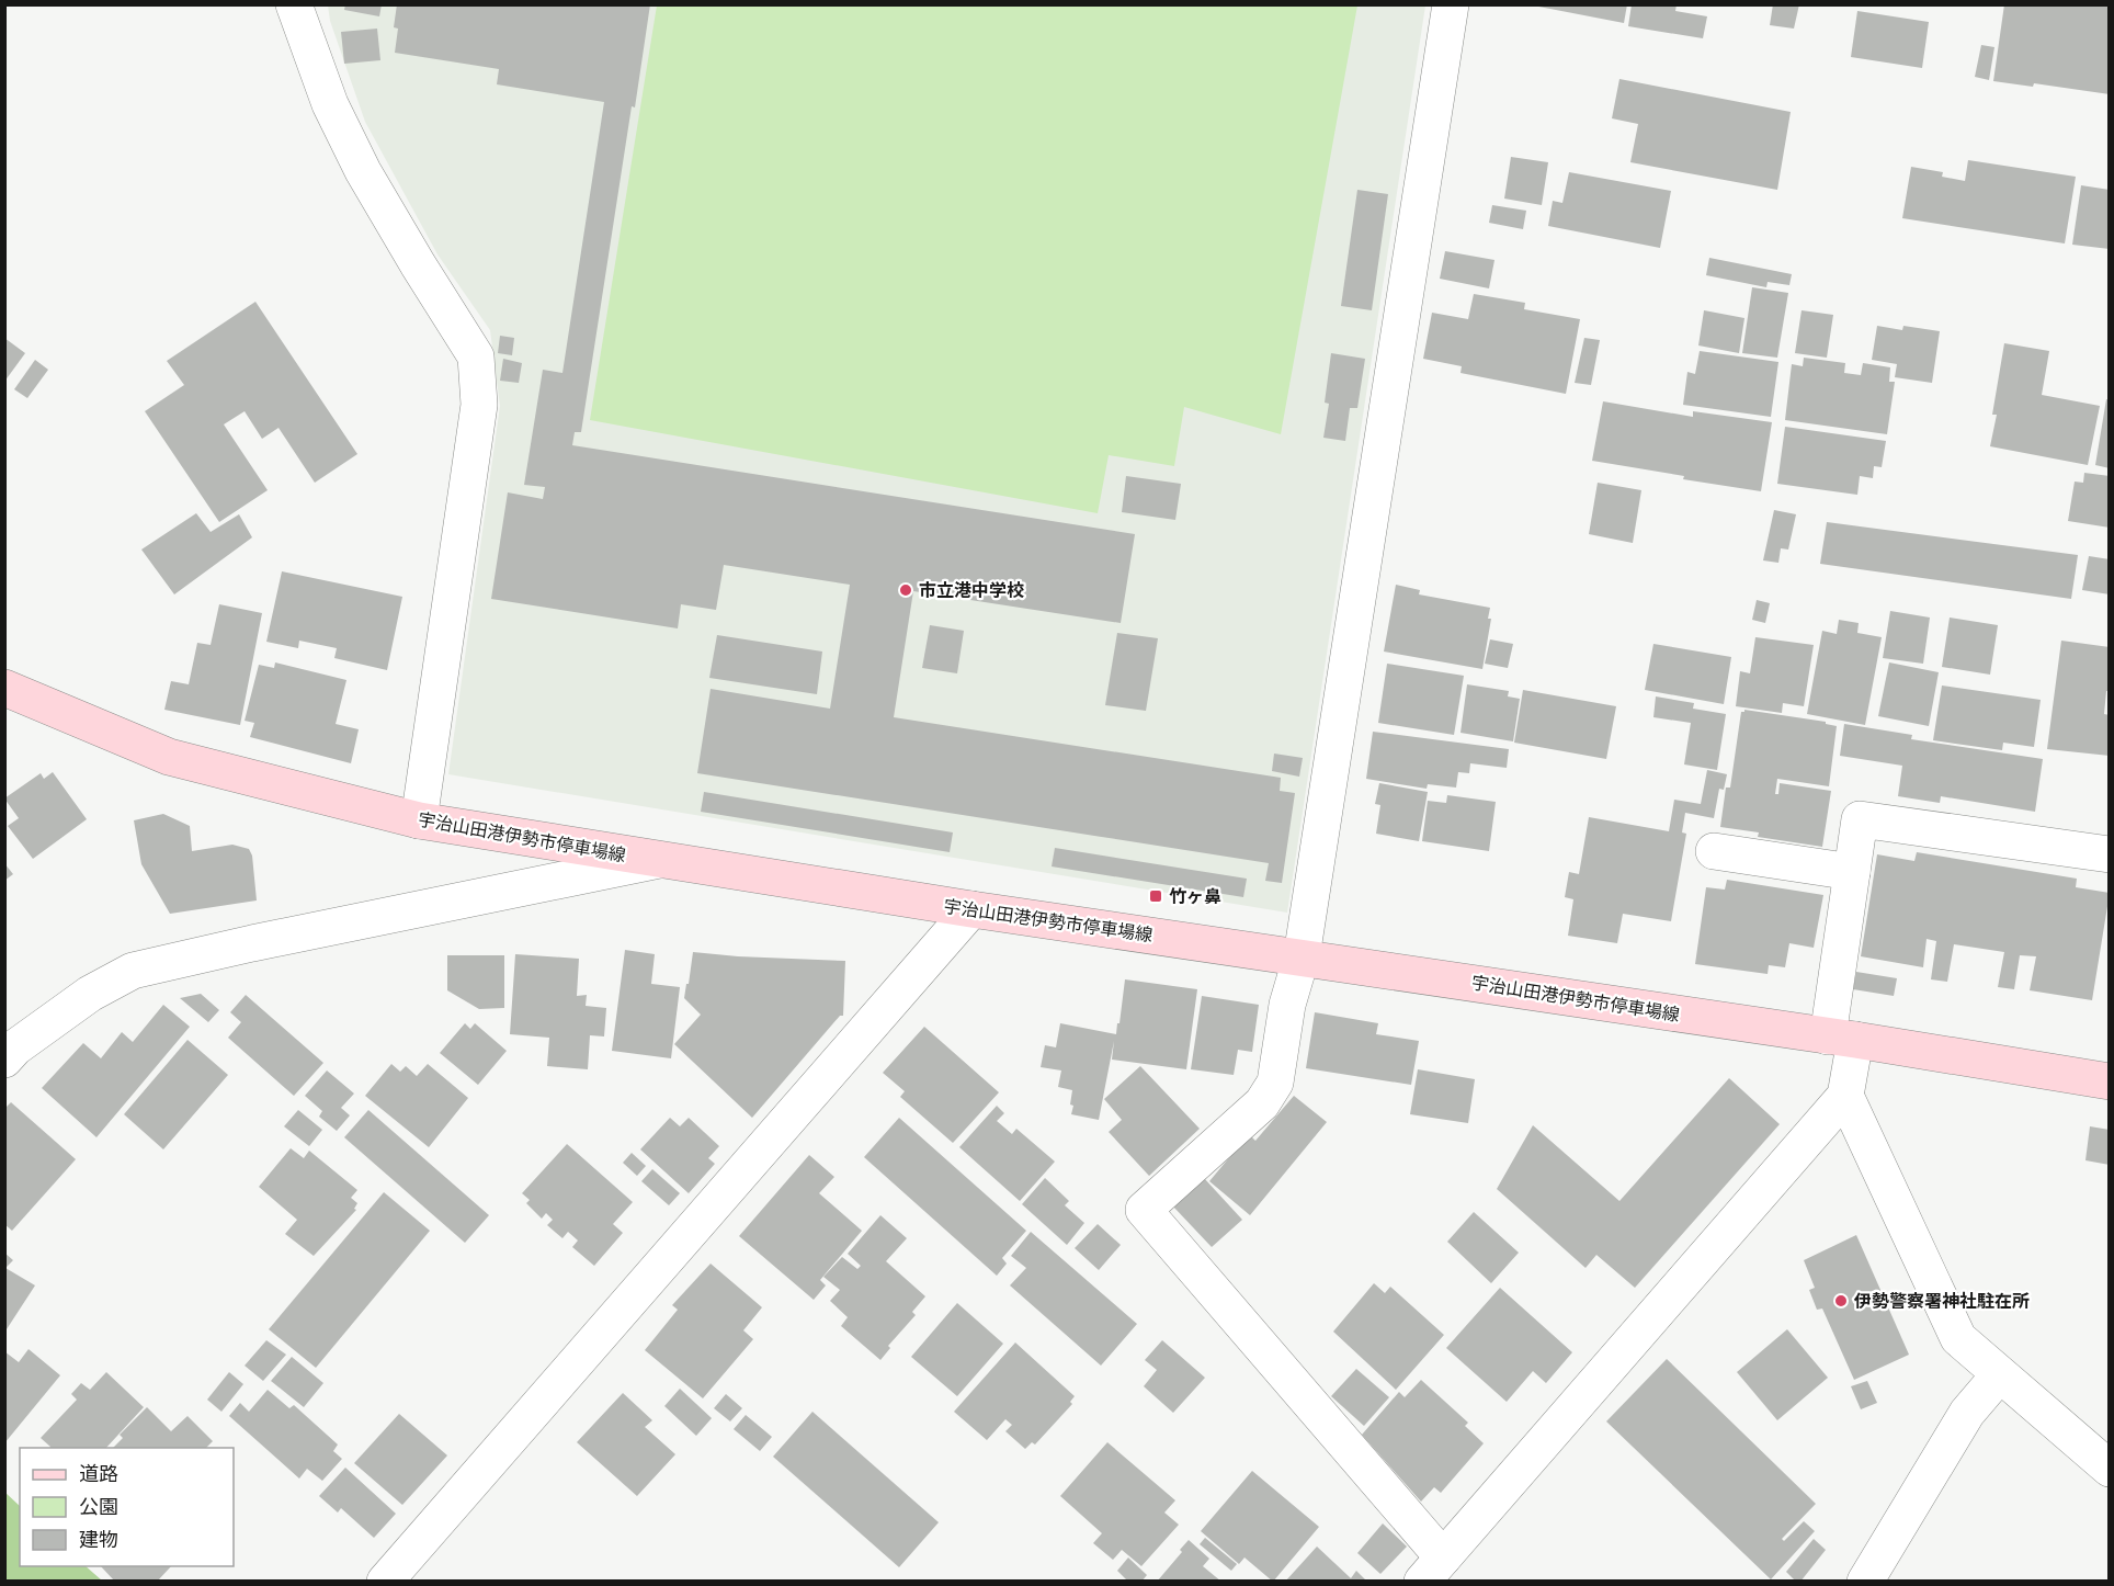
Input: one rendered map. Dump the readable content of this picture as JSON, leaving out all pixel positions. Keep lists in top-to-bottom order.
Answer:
{
  "streets": {
    "main road": ["宇治山田港伊勢市停車場線"]
  },
  "places": {
    "other": ["市立港中学校", "伊勢警察署神社駐在所"],
    "transit": ["竹ヶ鼻"]
  },
  "legend": ["道路", "公園", "建物"]
}
